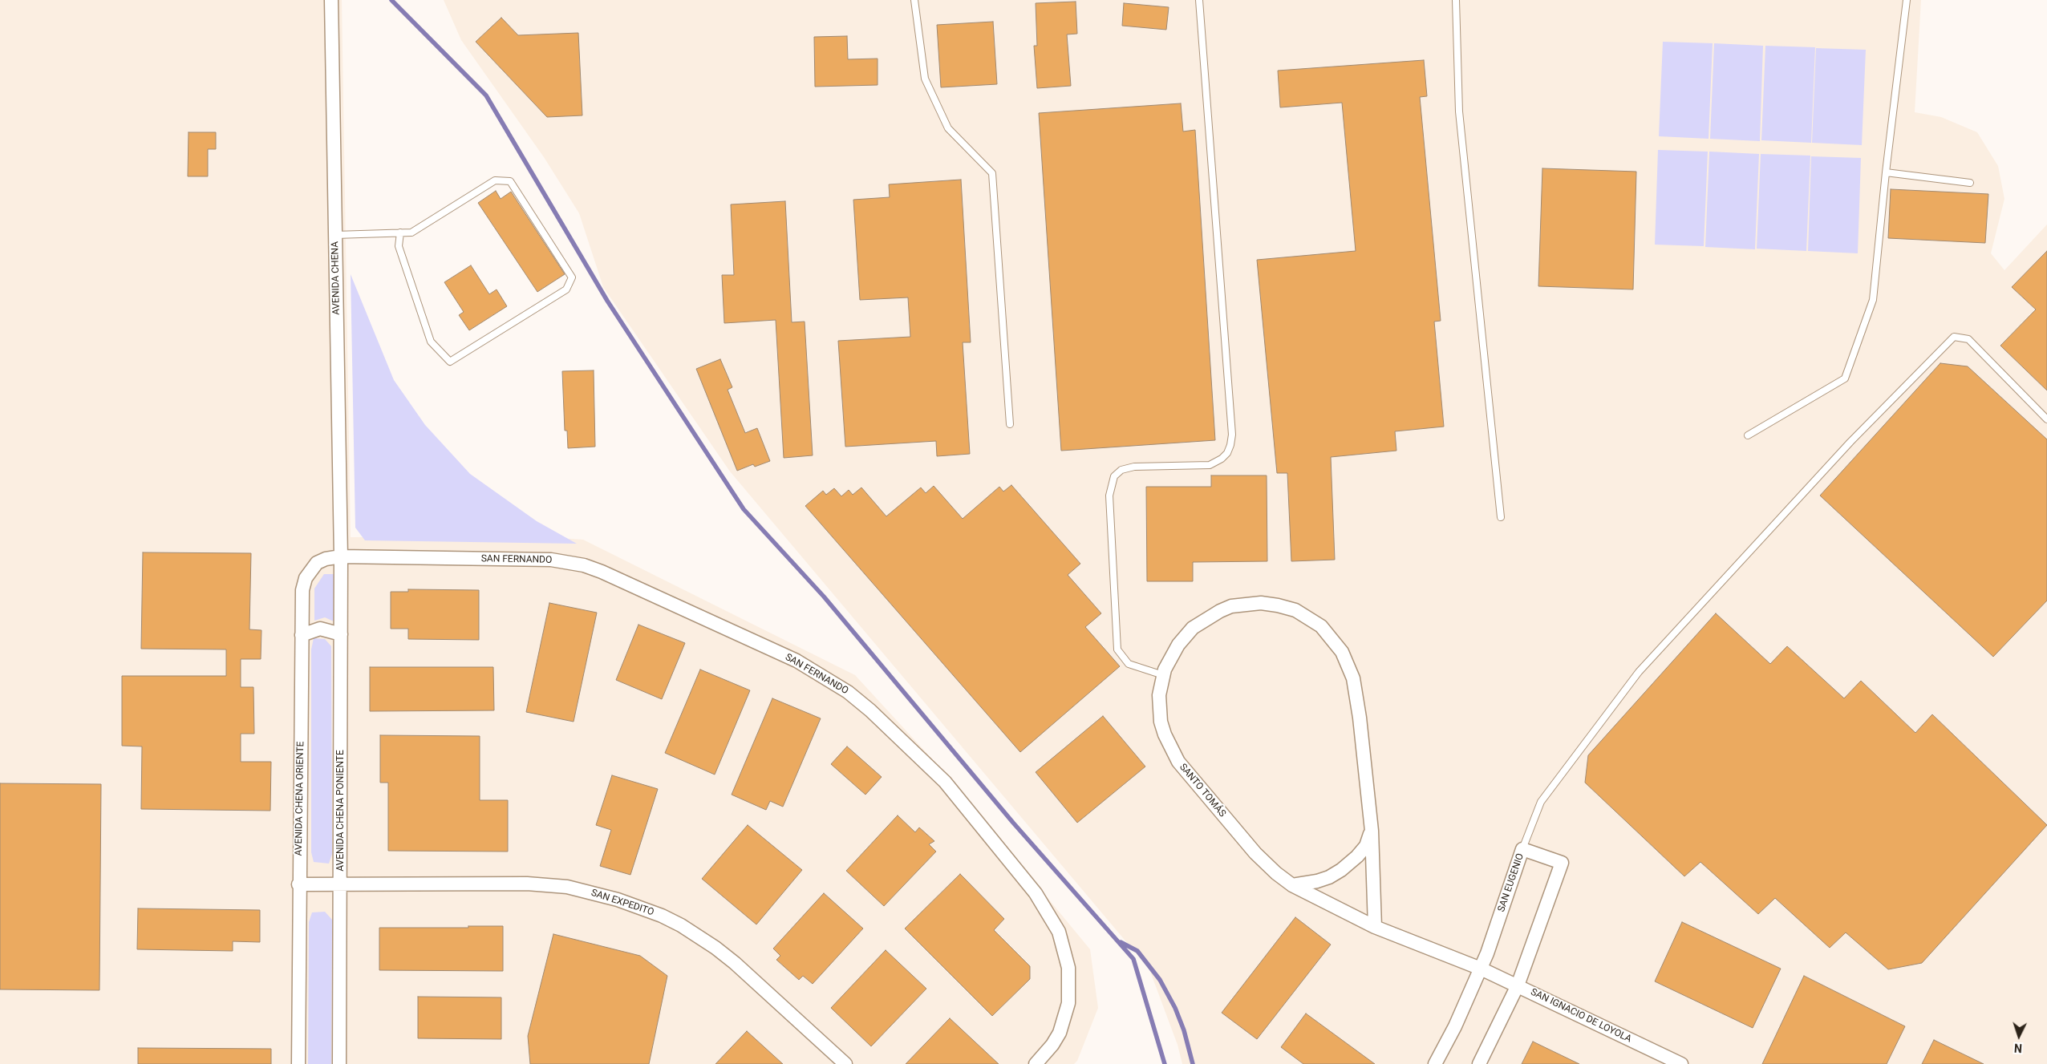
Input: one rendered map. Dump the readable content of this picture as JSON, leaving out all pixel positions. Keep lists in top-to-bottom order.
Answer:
{
  "streets": {
    "street": [
      "AVENIDA CHENA",
      "SAN FERNANDO",
      "SANTO TOMÁS",
      "AVENIDA CHENA ORIENTE",
      "AVENIDA CHENA PONIENTE",
      "SAN EUGENIO",
      "SAN EXPEDITO",
      "SAN IGNACIO DE LOYOLA"
    ]
  },
  "crossings": [
    ["AVENIDA CHENA", "SAN FERNANDO"],
    ["AVENIDA CHENA", "AVENIDA CHENA ORIENTE"],
    ["AVENIDA CHENA", "AVENIDA CHENA PONIENTE"],
    ["SAN FERNANDO", "AVENIDA CHENA ORIENTE"],
    ["SAN FERNANDO", "AVENIDA CHENA PONIENTE"],
    ["SANTO TOMÁS", "SAN EUGENIO"],
    ["SANTO TOMÁS", "SAN IGNACIO DE LOYOLA"],
    ["AVENIDA CHENA ORIENTE", "AVENIDA CHENA PONIENTE"],
    ["AVENIDA CHENA ORIENTE", "SAN EXPEDITO"],
    ["AVENIDA CHENA PONIENTE", "SAN EXPEDITO"],
    ["SAN EUGENIO", "SAN IGNACIO DE LOYOLA"]
  ],
  "north": "bottom"
}
